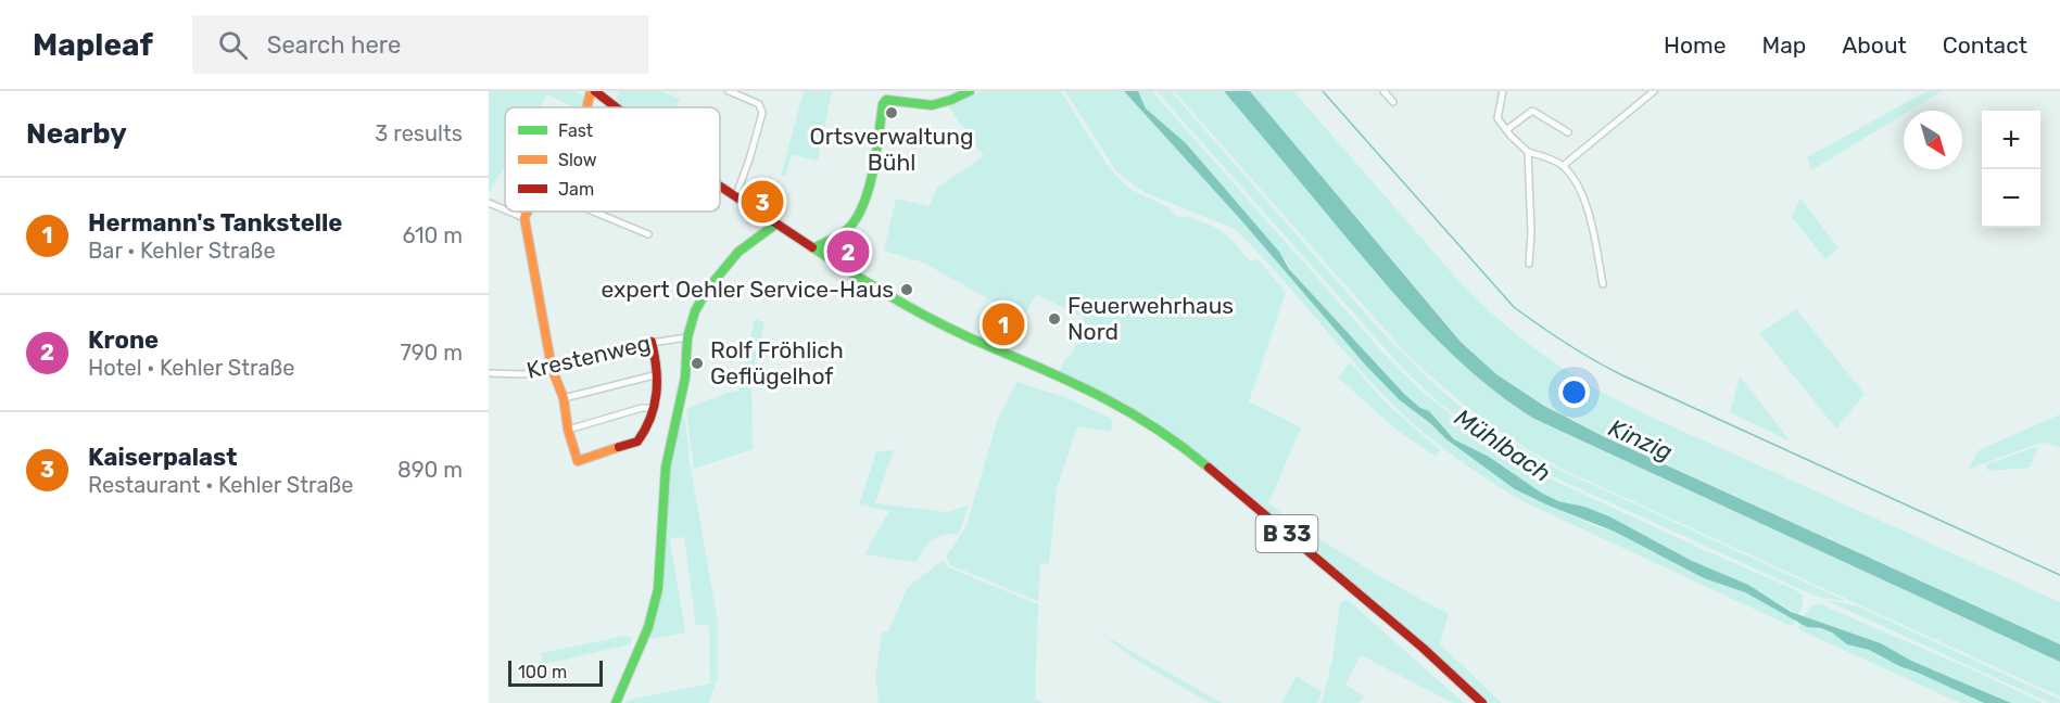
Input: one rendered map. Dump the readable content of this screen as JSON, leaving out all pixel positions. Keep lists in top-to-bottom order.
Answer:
{
  "streets": {
    "street": ["Krestenweg", "B 33"]
  },
  "water": ["Kinzig", "Mühlbach"],
  "places": [
    "Ortsverwaltung Bühl",
    "expert Oehler Service-Haus",
    "Feuerwehrhaus Nord",
    "Rolf Fröhlich Geflügelhof"
  ],
  "legend": ["Fast", "Slow", "Jam"],
  "scale_bar": "100 m",
  "north": "bottom right",
  "page": {
    "header": "Mapleaf",
    "search": "Search here",
    "nav": [
      "Home",
      "Map",
      "About",
      "Contact"
    ],
    "heading": ["Nearby", "3 results"],
    "map_buttons": ["+", "−"],
    "list": [
      {
        "mark": "1",
        "name": "Hermann's Tankstelle",
        "note": "Bar · Kehler Straße",
        "value": "610 m"
      },
      {
        "mark": "2",
        "name": "Krone",
        "note": "Hotel · Kehler Straße",
        "value": "790 m"
      },
      {
        "mark": "3",
        "name": "Kaiserpalast",
        "note": "Restaurant · Kehler Straße",
        "value": "890 m"
      }
    ],
    "pins": ["3", "2", "1"],
    "scale": "100 m"
  }
}
